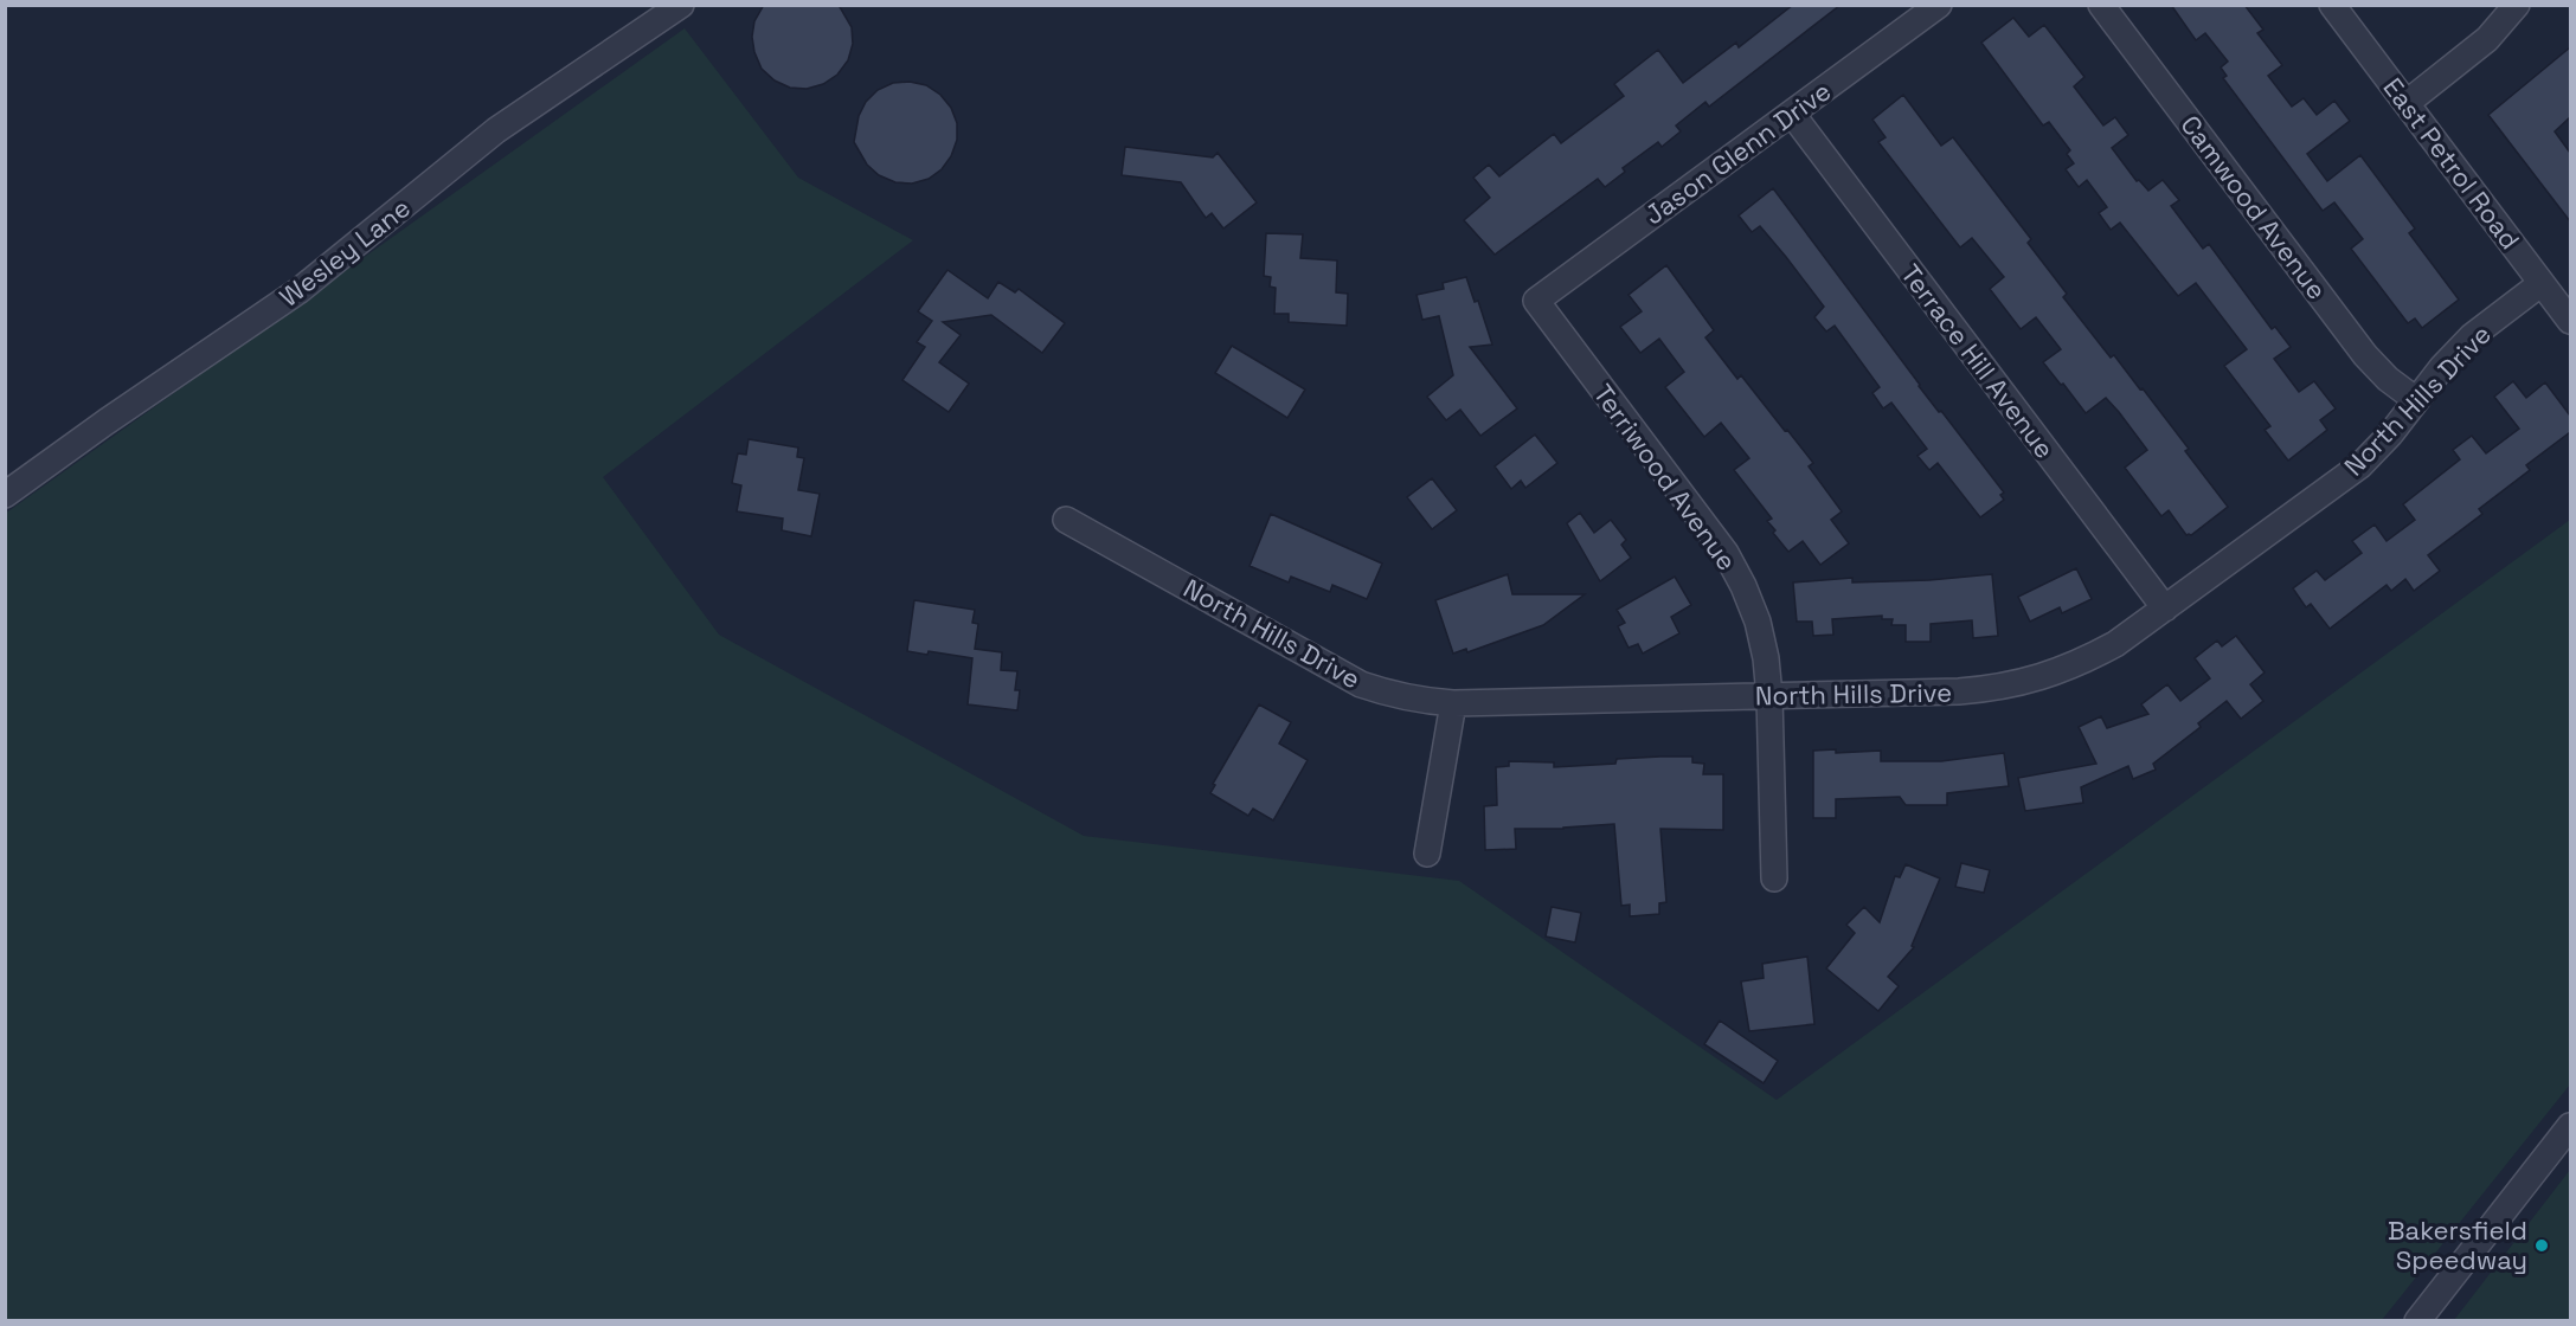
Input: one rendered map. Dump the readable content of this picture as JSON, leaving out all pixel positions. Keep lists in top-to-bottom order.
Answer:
{
  "streets": {
    "street": [
      "Jason Glenn Drive",
      "East Petrol Road",
      "Camwood Avenue",
      "Wesley Lane",
      "Terrace Hill Avenue",
      "North Hills Drive",
      "Terriwood Avenue"
    ]
  },
  "crossings": [
    ["Jason Glenn Drive", "Terrace Hill Avenue"],
    ["Jason Glenn Drive", "Terriwood Avenue"],
    ["East Petrol Road", "North Hills Drive"],
    ["Camwood Avenue", "North Hills Drive"],
    ["Terrace Hill Avenue", "North Hills Drive"],
    ["North Hills Drive", "Terriwood Avenue"]
  ],
  "places": ["Bakersfield Speedway"]
}
